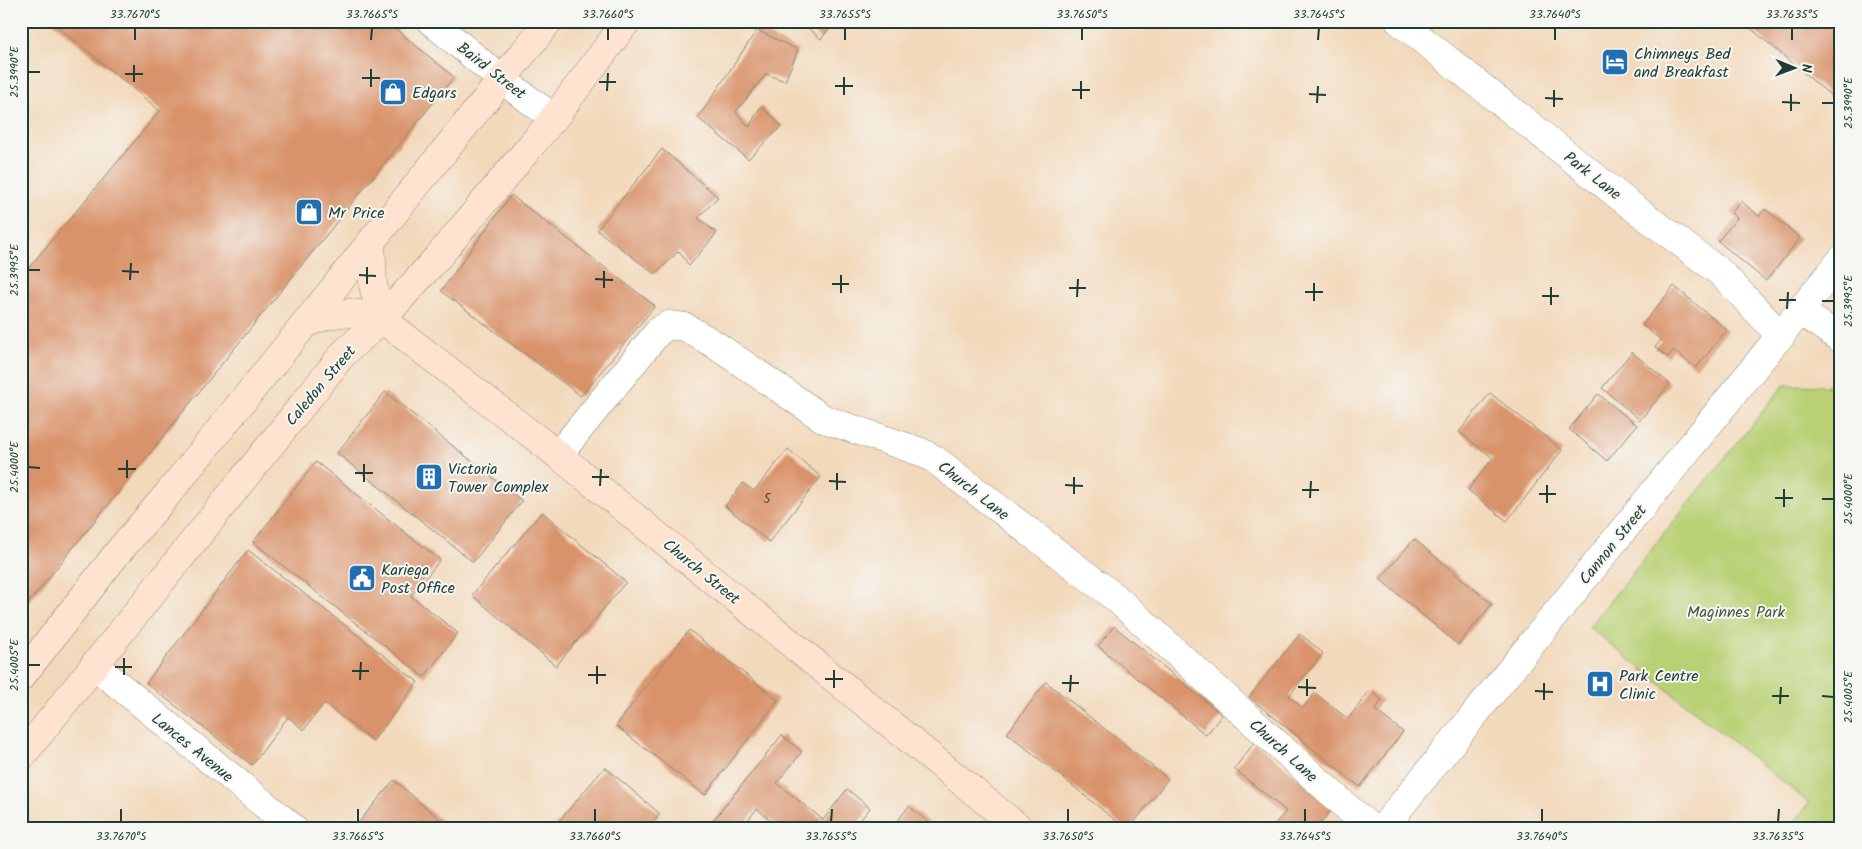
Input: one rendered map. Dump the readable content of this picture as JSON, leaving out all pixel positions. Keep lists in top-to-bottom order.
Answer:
{
  "streets": {
    "main road": ["Caledon Street", "Church Street"],
    "street": [
      "Baird Street",
      "Park Lane",
      "Church Lane",
      "Cannon Street",
      "Lances Avenue"
    ]
  },
  "crossings": [
    ["Baird Street", "Caledon Street"],
    ["Park Lane", "Cannon Street"],
    ["Caledon Street", "Church Street"],
    ["Caledon Street", "Lances Avenue"],
    ["Church Lane", "Church Street"]
  ],
  "parks": ["Maginnes Park"],
  "places": {
    "hotel": ["Chimneys Bed and Breakfast"],
    "shop": ["Edgars", "Mr Price"],
    "building": ["Victoria Tower Complex"],
    "public building": ["Kariega Post Office"],
    "hospital": ["Park Centre Clinic"]
  },
  "house_numbers": ["5"],
  "north": "right",
  "coordinates": [
    "33.7670°S",
    "33.7665°S",
    "33.7660°S",
    "33.7655°S",
    "33.7650°S",
    "33.7645°S",
    "33.7640°S",
    "33.7635°S",
    "25.3990°E",
    "25.3995°E",
    "25.4000°E",
    "25.4005°E"
  ]
}
